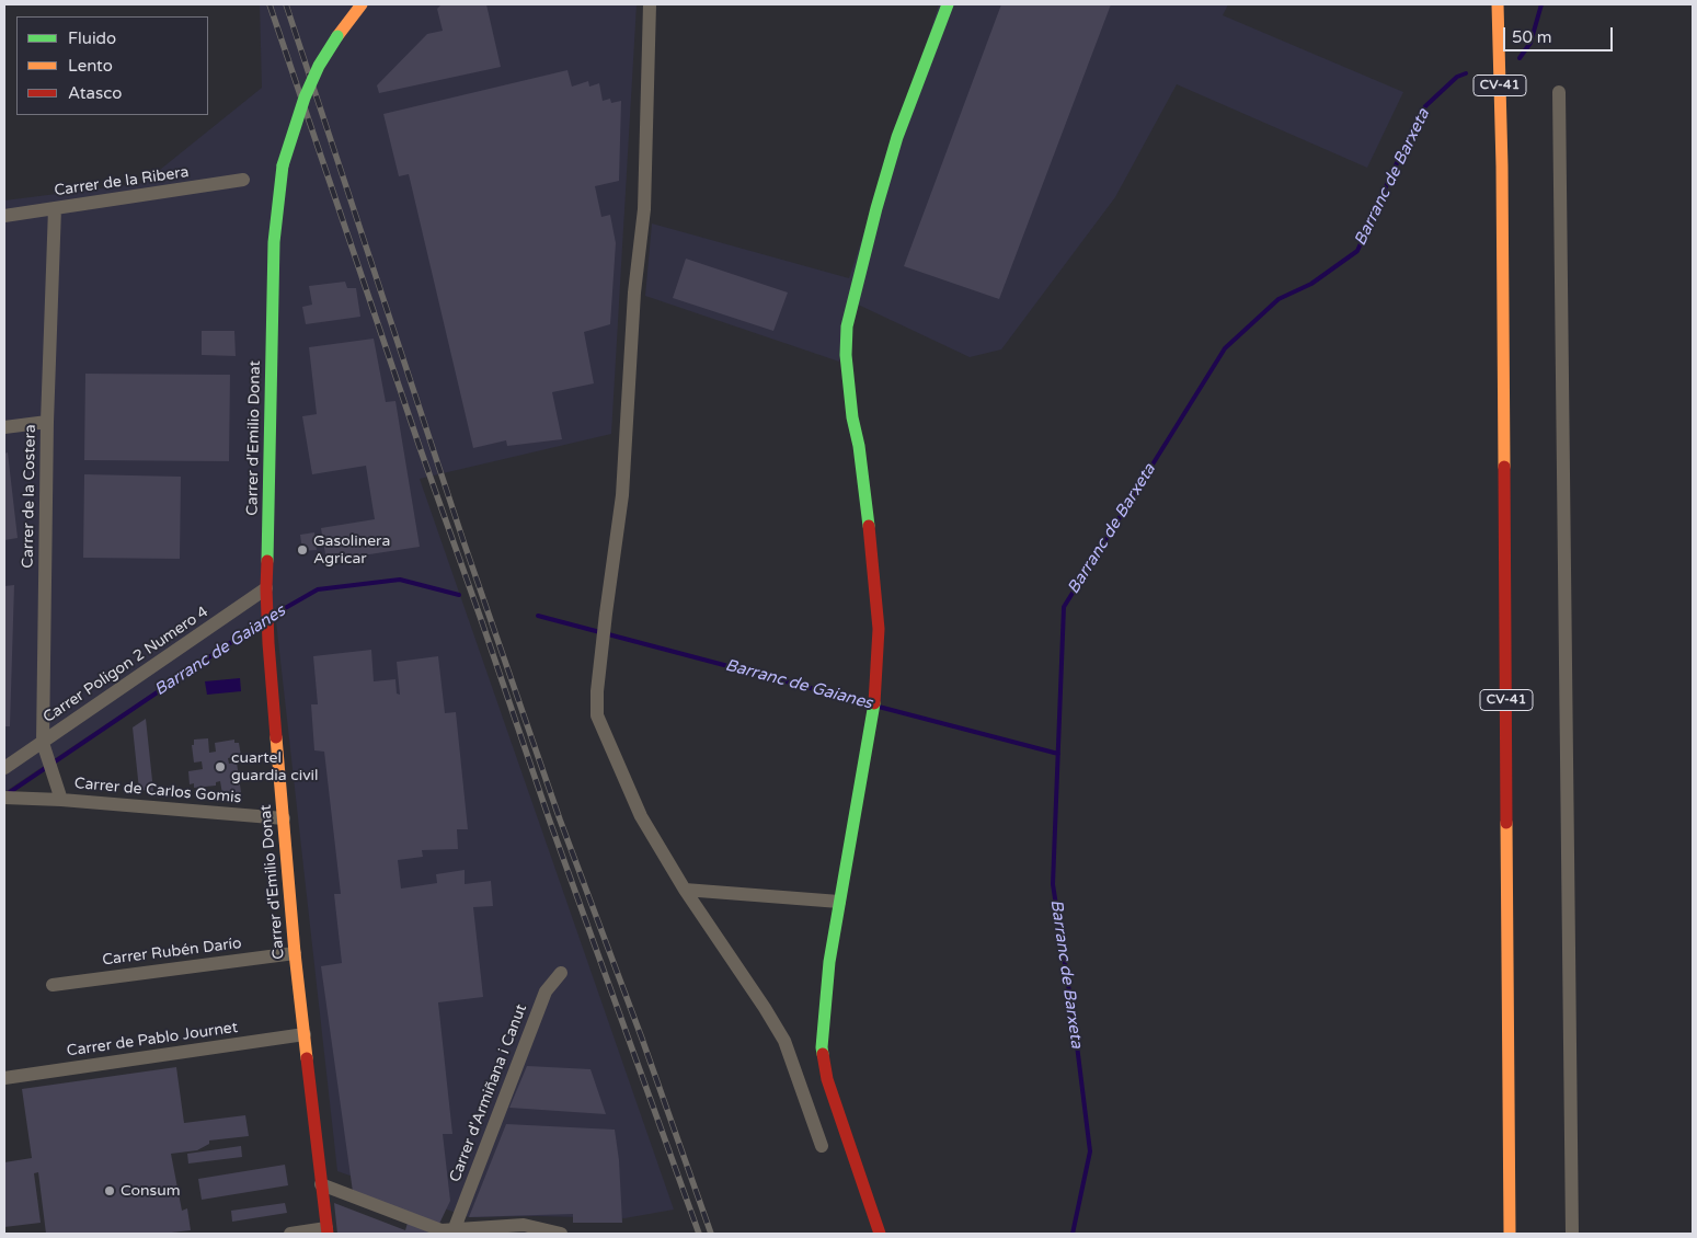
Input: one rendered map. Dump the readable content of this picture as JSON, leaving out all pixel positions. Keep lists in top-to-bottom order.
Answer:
{
  "streets": {
    "street": [
      "CV-41",
      "Carrer de la Ribera",
      "Carrer d'Emilio Donat",
      "Carrer de la Costera",
      "Carrer Poligon 2 Numero 4",
      "Carrer de Carlos Gomis",
      "Carrer Rubén Darío",
      "Carrer de Pablo Journet",
      "Carrer d'Armiñana i Canut"
    ]
  },
  "crossings": [
    ["Carrer de la Ribera", "Carrer de la Costera"],
    ["Carrer d'Emilio Donat", "Carrer Poligon 2 Numero 4"],
    ["Carrer d'Emilio Donat", "Carrer de Carlos Gomis"],
    ["Carrer d'Emilio Donat", "Carrer Rubén Darío"],
    ["Carrer d'Emilio Donat", "Carrer de Pablo Journet"],
    ["Carrer de la Costera", "Carrer Poligon 2 Numero 4"],
    ["Carrer de la Costera", "Carrer de Carlos Gomis"]
  ],
  "water": ["Barranc de Barxeta", "Barranc de Gaianes"],
  "places": ["Gasolinera Agricar", "cuartel guardia civil", "Consum"],
  "legend": ["Fluido", "Lento", "Atasco"],
  "scale_bar": "50 m"
}
